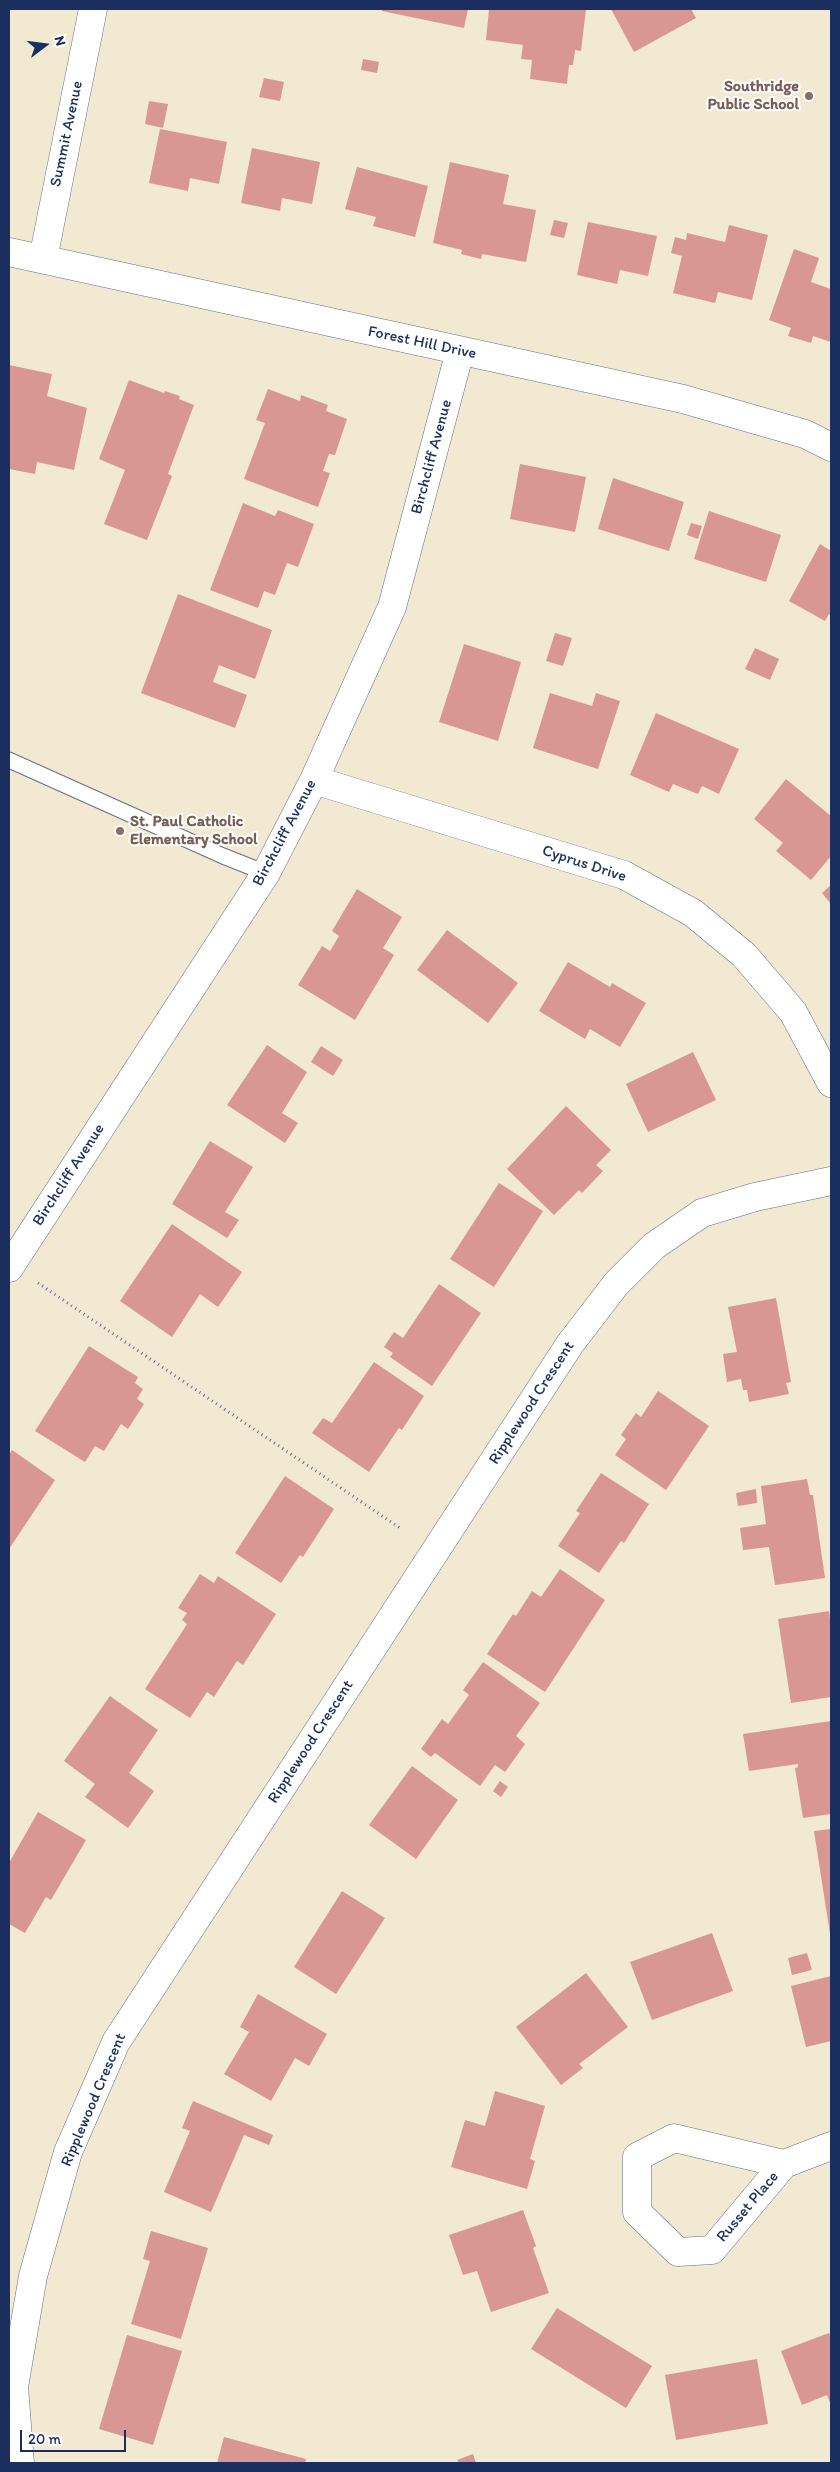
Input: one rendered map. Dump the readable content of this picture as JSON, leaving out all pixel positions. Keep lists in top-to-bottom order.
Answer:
{
  "streets": {
    "street": [
      "Summit Avenue",
      "Forest Hill Drive",
      "Birchcliff Avenue",
      "Cyprus Drive",
      "Ripplewood Crescent",
      "Russet Place"
    ]
  },
  "crossings": [
    ["Summit Avenue", "Forest Hill Drive"],
    ["Forest Hill Drive", "Birchcliff Avenue"],
    ["Birchcliff Avenue", "Cyprus Drive"]
  ],
  "places": ["Southridge Public School", "St. Paul Catholic Elementary School"],
  "scale_bar": "20 m",
  "north": "right"
}
